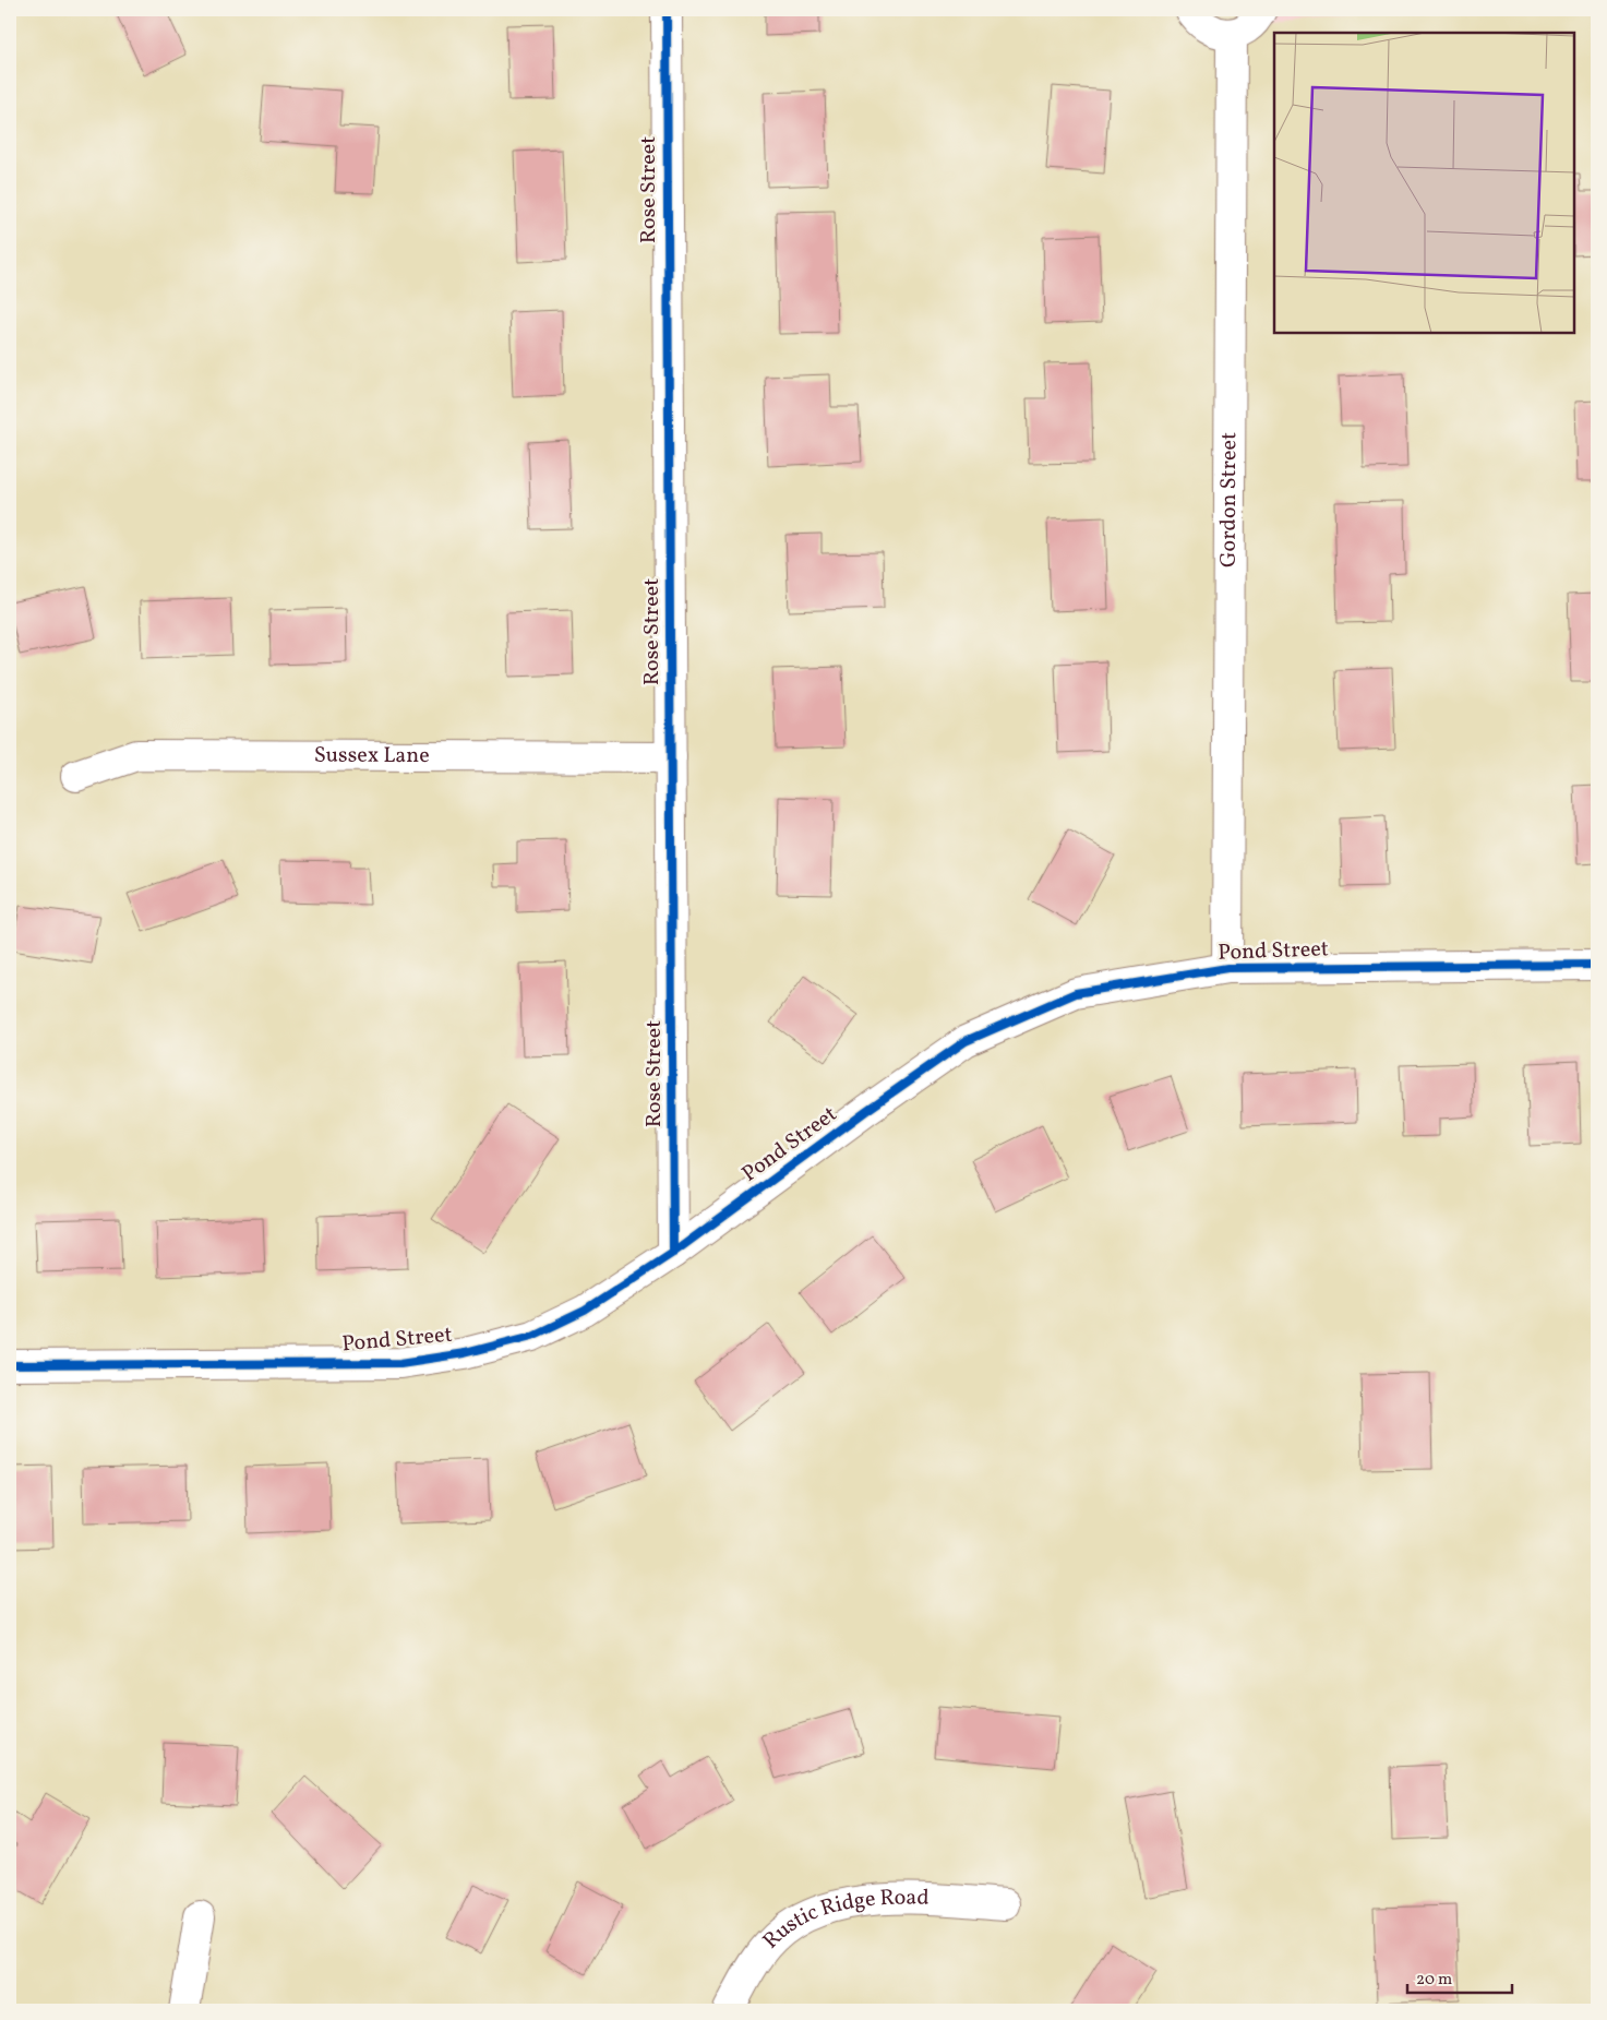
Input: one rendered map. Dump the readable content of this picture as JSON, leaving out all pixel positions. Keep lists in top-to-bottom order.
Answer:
{
  "streets": {
    "street": [
      "Rose Street",
      "Gordon Street",
      "Sussex Lane",
      "Pond Street",
      "Rustic Ridge Road"
    ]
  },
  "crossings": [
    ["Rose Street", "Sussex Lane"],
    ["Rose Street", "Pond Street"],
    ["Gordon Street", "Pond Street"]
  ],
  "scale_bar": "20 m"
}
